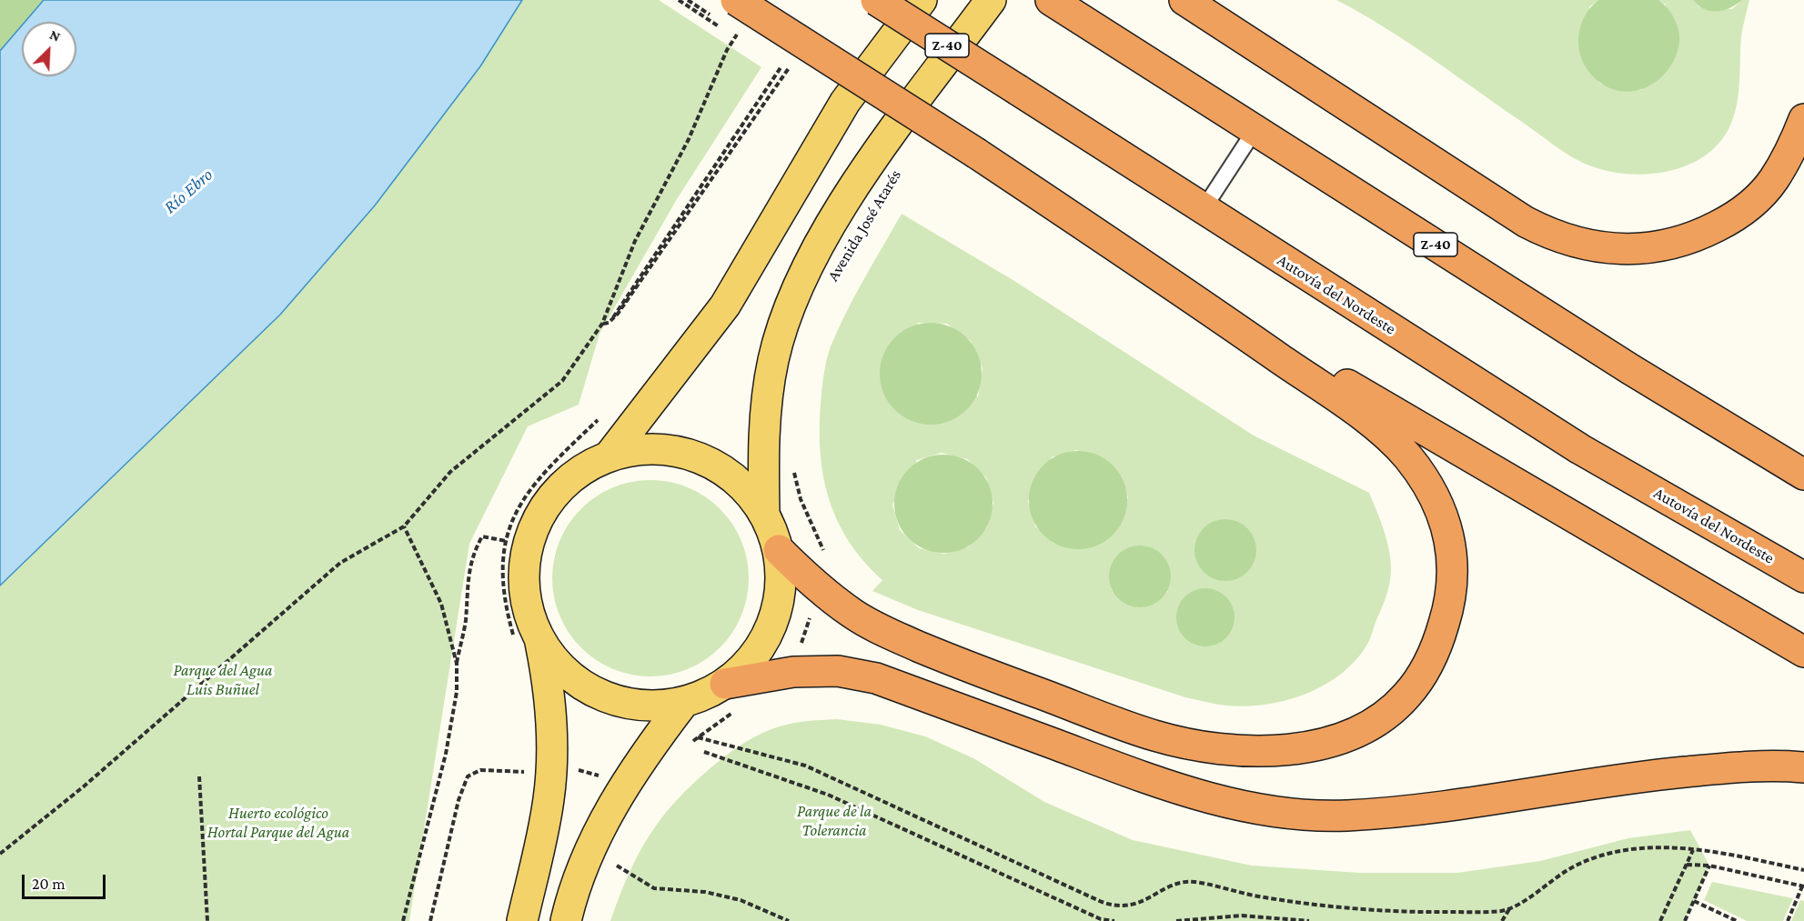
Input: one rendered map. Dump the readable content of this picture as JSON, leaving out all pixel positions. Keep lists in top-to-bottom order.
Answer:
{
  "streets": {
    "highway": ["Z-40", "Autovía del Nordeste"],
    "main road": ["Avenida José Atarés"]
  },
  "water": ["Río Ebro"],
  "parks": ["Parque del Agua Luis Buñuel", "Parque de la Tolerancia", "Huerto ecológico Hortal Parque del Agua"],
  "scale_bar": "20 m",
  "north": "top right"
}
